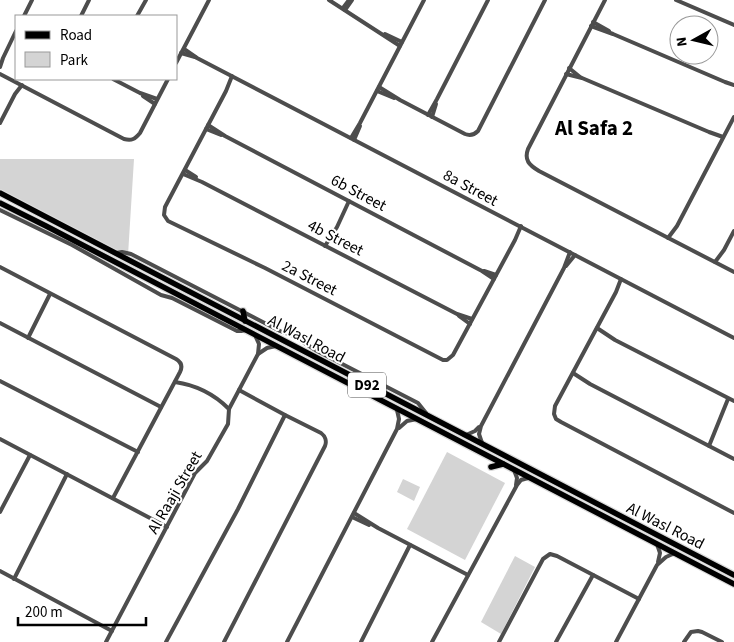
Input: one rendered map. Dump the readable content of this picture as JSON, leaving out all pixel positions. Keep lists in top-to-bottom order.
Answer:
{
  "streets": {
    "main road": ["Al Wasl Road", "D92"],
    "street": [
      "8a Street",
      "6b Street",
      "4b Street",
      "2a Street",
      "Al Raaji Street"
    ]
  },
  "crossings": [
    ["4b Street", "2a Street"]
  ],
  "districts": ["Al Safa 2"],
  "legend": ["Road", "Park"],
  "scale_bar": "200 m",
  "north": "left"
}
